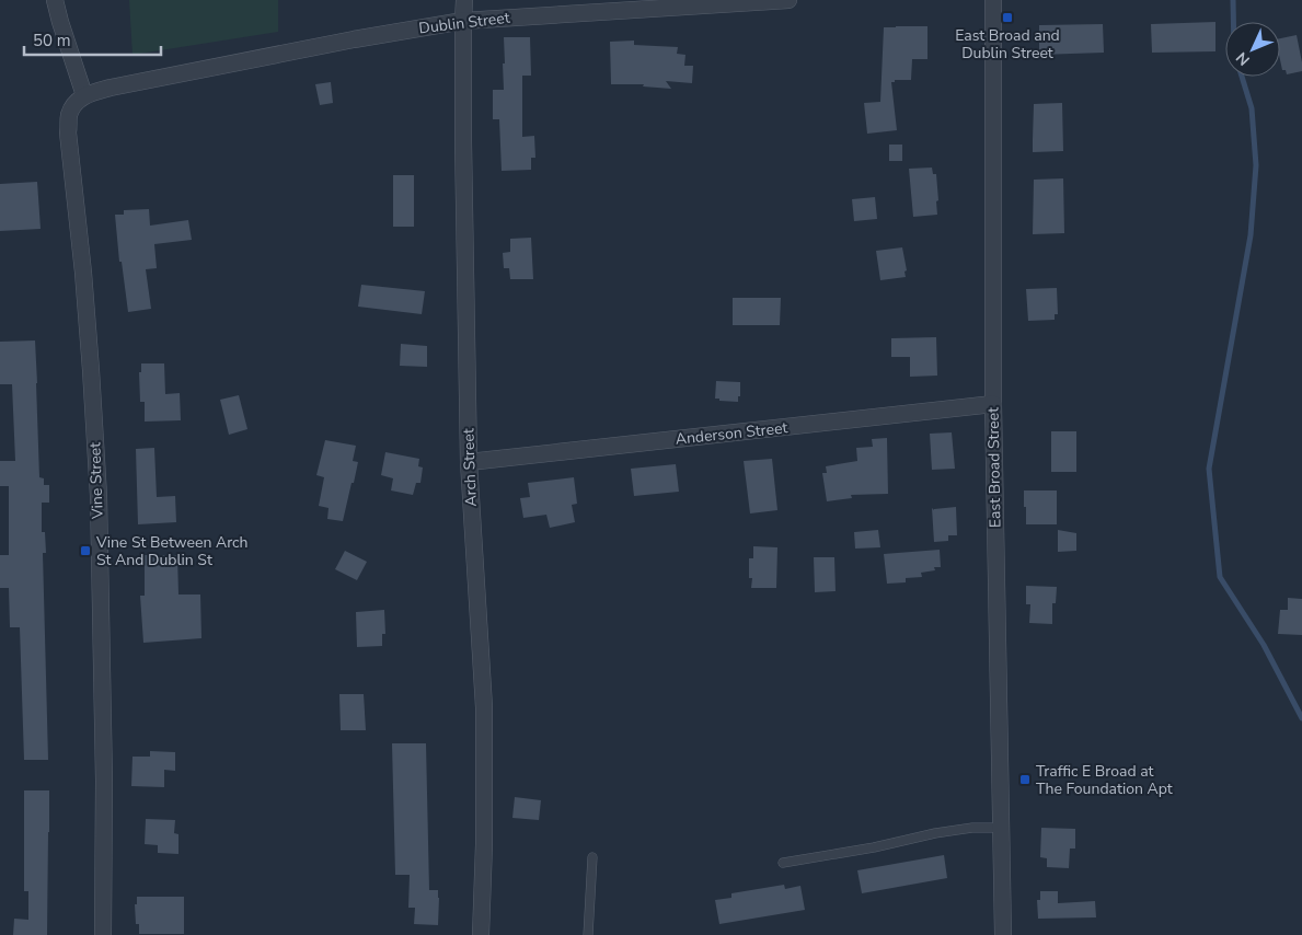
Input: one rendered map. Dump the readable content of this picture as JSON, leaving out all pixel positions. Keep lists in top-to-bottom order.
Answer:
{
  "streets": {
    "street": [
      "Dublin Street",
      "Anderson Street",
      "Arch Street",
      "East Broad Street",
      "Vine Street"
    ]
  },
  "crossings": [
    ["Dublin Street", "Arch Street"],
    ["Dublin Street", "Vine Street"],
    ["Anderson Street", "Arch Street"],
    ["Anderson Street", "East Broad Street"]
  ],
  "places": {
    "transit": ["East Broad and Dublin Street", "Vine St Between Arch St And Dublin St", "Traffic E Broad at The Foundation Apt"]
  },
  "scale_bar": "50 m",
  "north": "bottom left"
}
